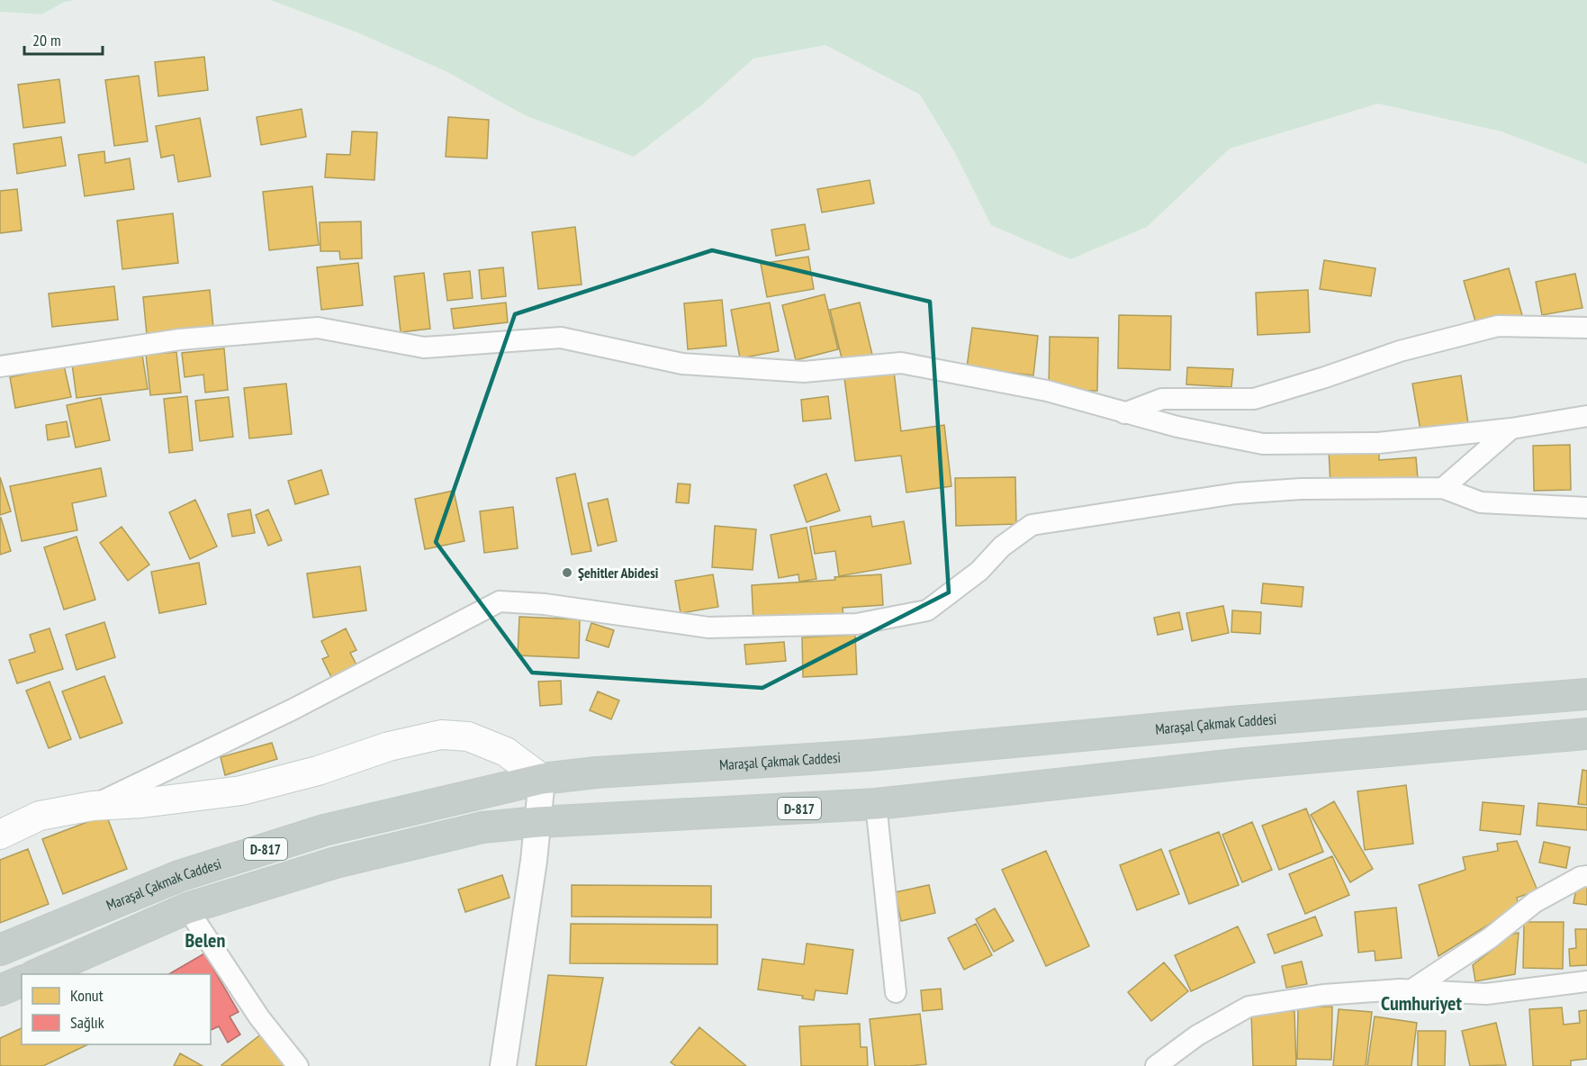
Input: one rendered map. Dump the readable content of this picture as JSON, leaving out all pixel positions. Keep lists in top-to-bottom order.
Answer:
{
  "streets": {
    "highway": ["Maraşal Çakmak Caddesi", "D-817"]
  },
  "districts": ["Belen", "Cumhuriyet"],
  "places": ["Şehitler Abidesi"],
  "legend": ["Konut", "Sağlık"],
  "scale_bar": "20 m"
}
